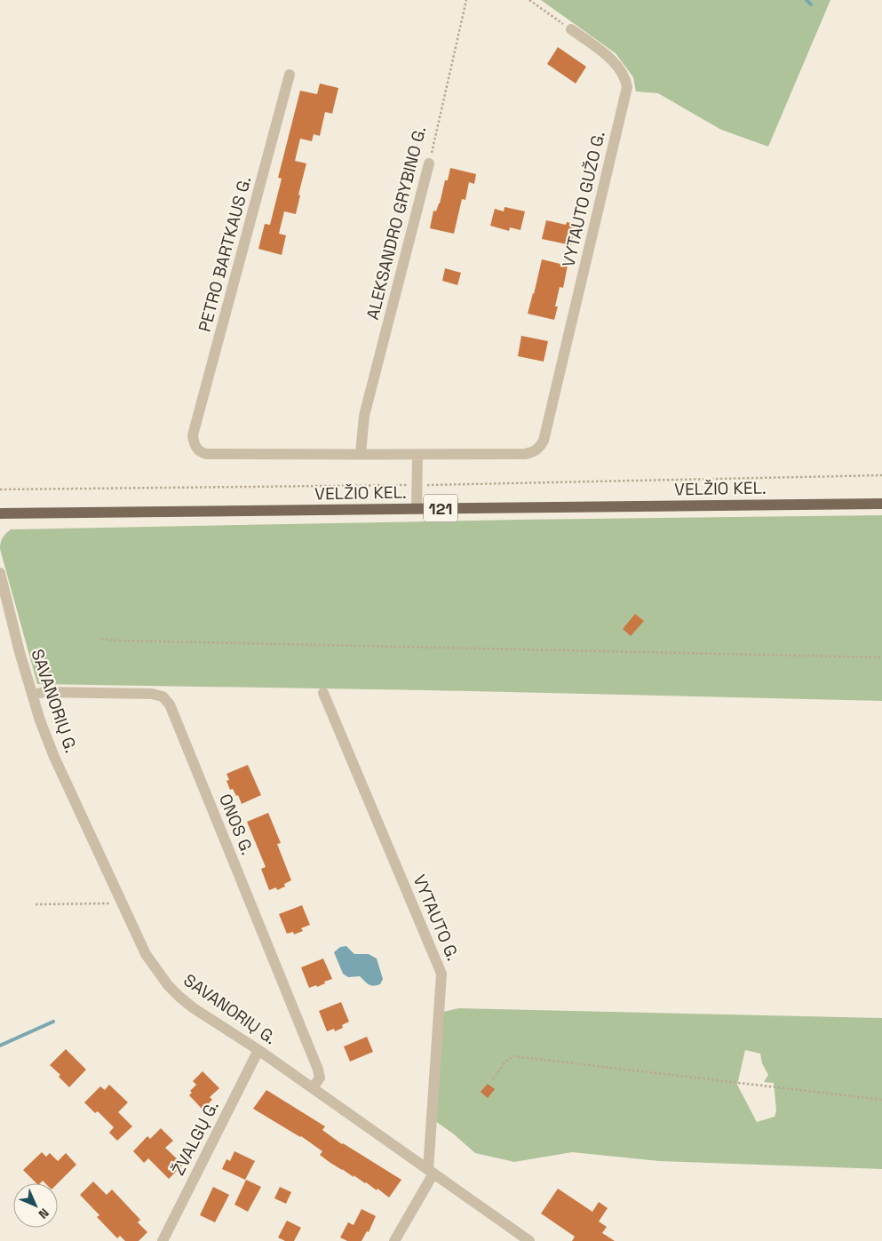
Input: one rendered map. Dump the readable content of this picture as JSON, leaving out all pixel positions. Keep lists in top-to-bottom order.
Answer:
{
  "streets": {
    "main road": ["VELŽIO KEL.", "121"],
    "street": [
      "VYTAUTO GUŽO G.",
      "ALEKSANDRO GRYBINO G.",
      "PETRO BARTKAUS G.",
      "SAVANORIŲ G.",
      "ONOS G.",
      "VYTAUTO G.",
      "ŽVALGŲ G."
    ]
  },
  "crossings": [
    ["ALEKSANDRO GRYBINO G.", "PETRO BARTKAUS G."],
    ["SAVANORIŲ G.", "ONOS G."],
    ["SAVANORIŲ G.", "VYTAUTO G."],
    ["SAVANORIŲ G.", "ŽVALGŲ G."]
  ],
  "north": "bottom right"
}
